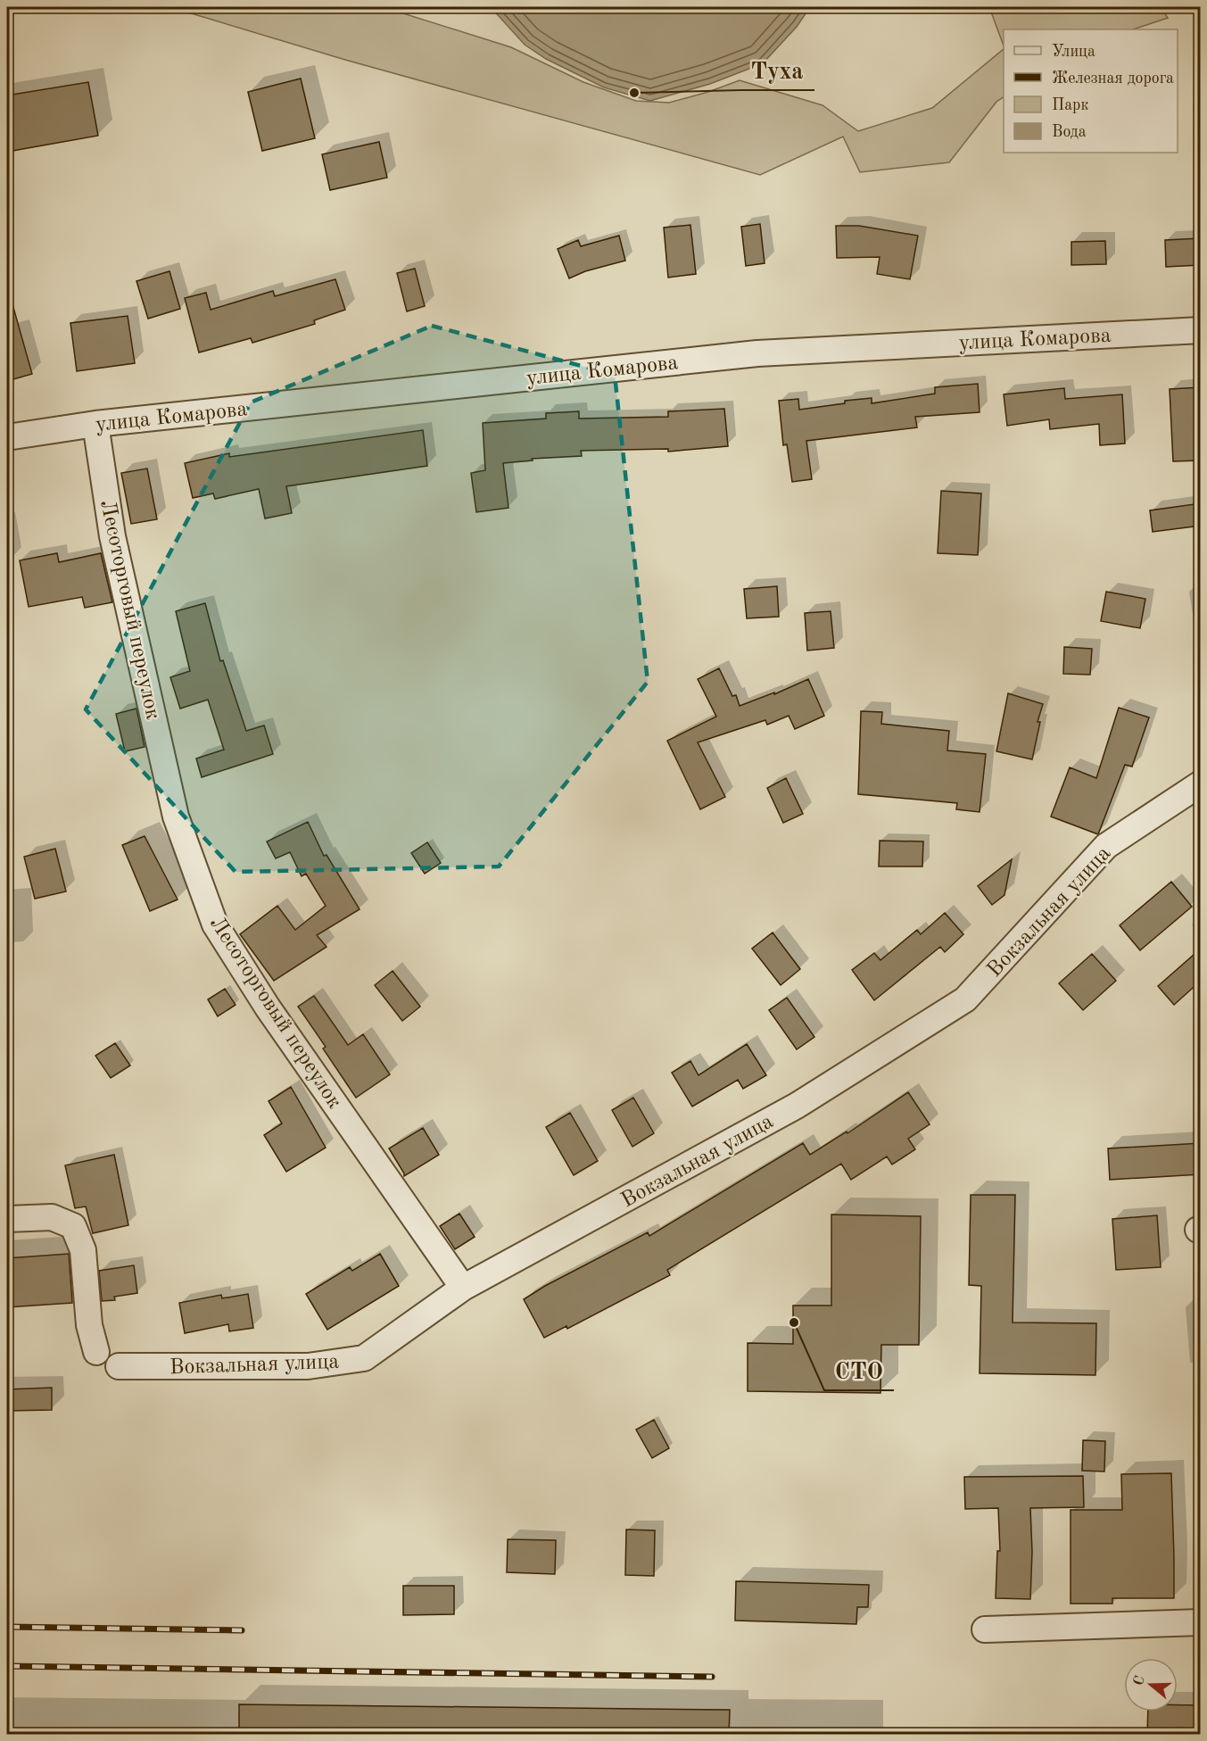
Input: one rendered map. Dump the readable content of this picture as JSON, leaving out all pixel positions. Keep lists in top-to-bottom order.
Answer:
{
  "streets": {
    "street": ["улица Комарова", "Лесоторговый переулок", "Вокзальная улица"]
  },
  "crossings": [
    ["улица Комарова", "Лесоторговый переулок"],
    ["Лесоторговый переулок", "Вокзальная улица"]
  ],
  "places": ["Туха", "СТО"],
  "legend": [
    "Улица",
    "Железная дорога",
    "Парк",
    "Вода"
  ],
  "north": "left"
}
